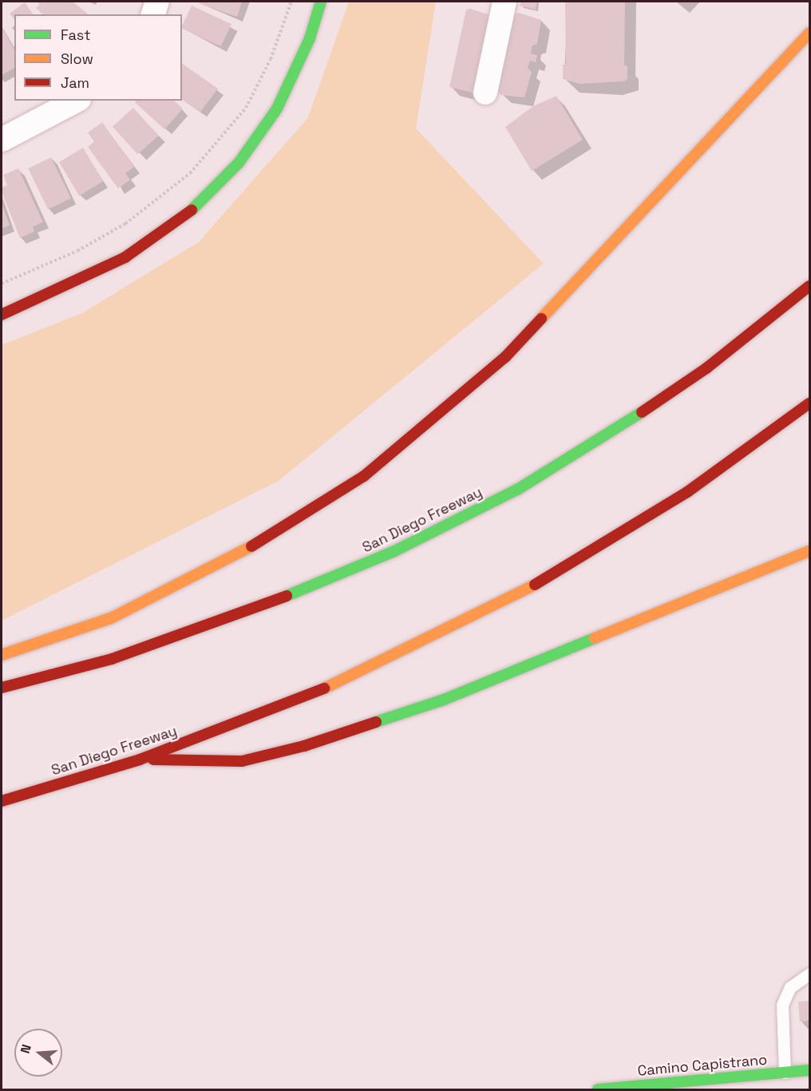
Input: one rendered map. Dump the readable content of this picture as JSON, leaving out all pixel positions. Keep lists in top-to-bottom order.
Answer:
{
  "streets": {
    "main road": ["San Diego Freeway", "Camino Capistrano"]
  },
  "legend": ["Fast", "Slow", "Jam"],
  "north": "left"
}
